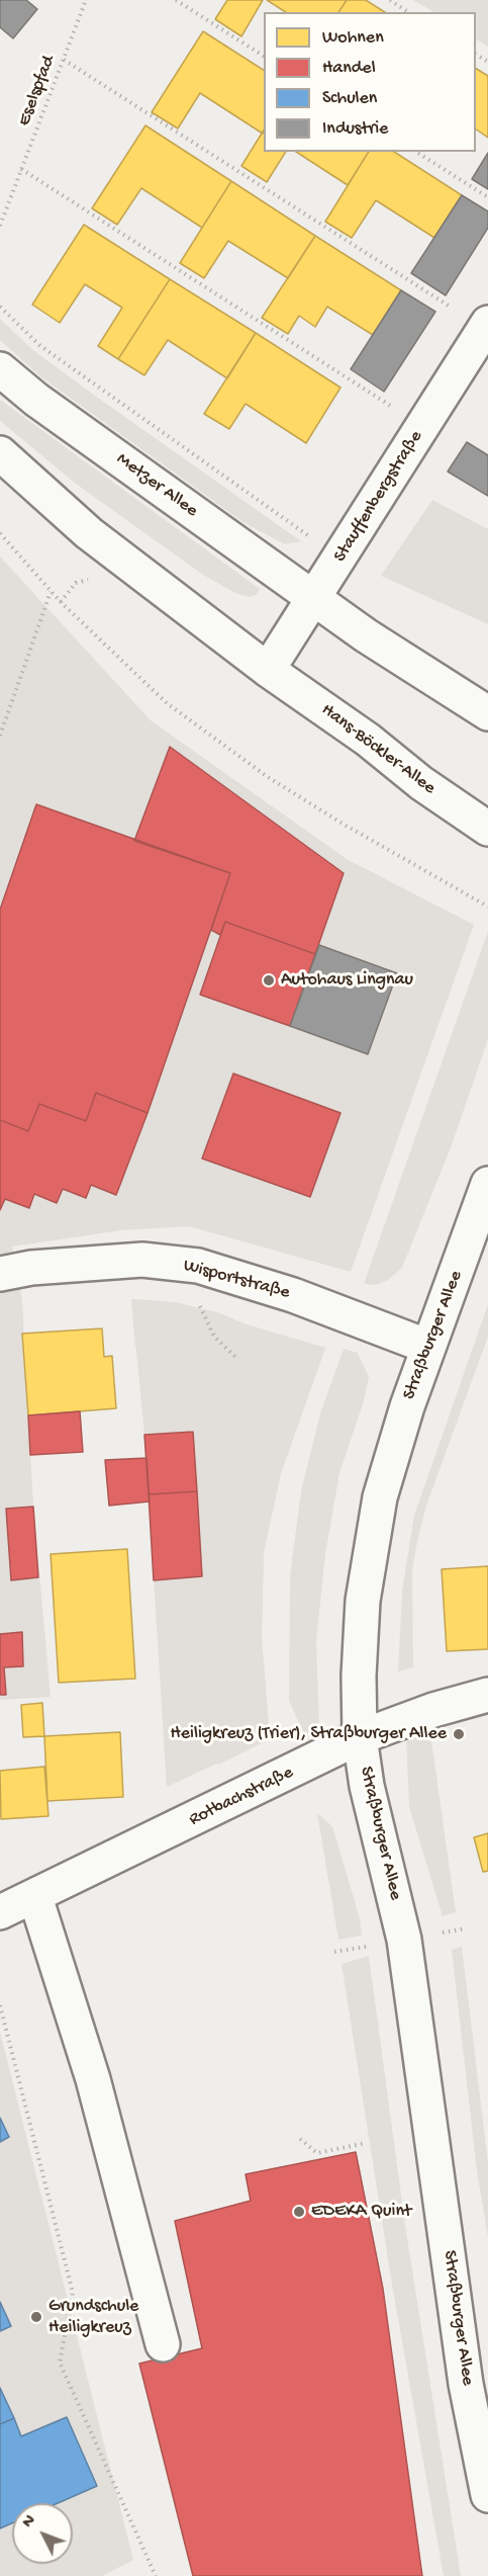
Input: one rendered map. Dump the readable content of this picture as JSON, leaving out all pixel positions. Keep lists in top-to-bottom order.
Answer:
{
  "streets": {
    "street": [
      "Metzer Allee",
      "Stauffenbergstraße",
      "Hans-Böckler-Allee",
      "Wisportstraße",
      "Straßburger Allee",
      "Rotbachstraße"
    ],
    "path": ["Eselspfad"]
  },
  "crossings": [
    ["Metzer Allee", "Stauffenbergstraße"],
    ["Stauffenbergstraße", "Hans-Böckler-Allee"],
    ["Wisportstraße", "Straßburger Allee"],
    ["Straßburger Allee", "Rotbachstraße"]
  ],
  "places": [
    "Autohaus Lingnau",
    "Heiligkreuz (Trier), Straßburger Allee",
    "EDEKA Quint",
    "Grundschule Heiligkreuz"
  ],
  "legend": [
    "Wohnen",
    "Handel",
    "Schulen",
    "Industrie"
  ],
  "north": "top left"
}
